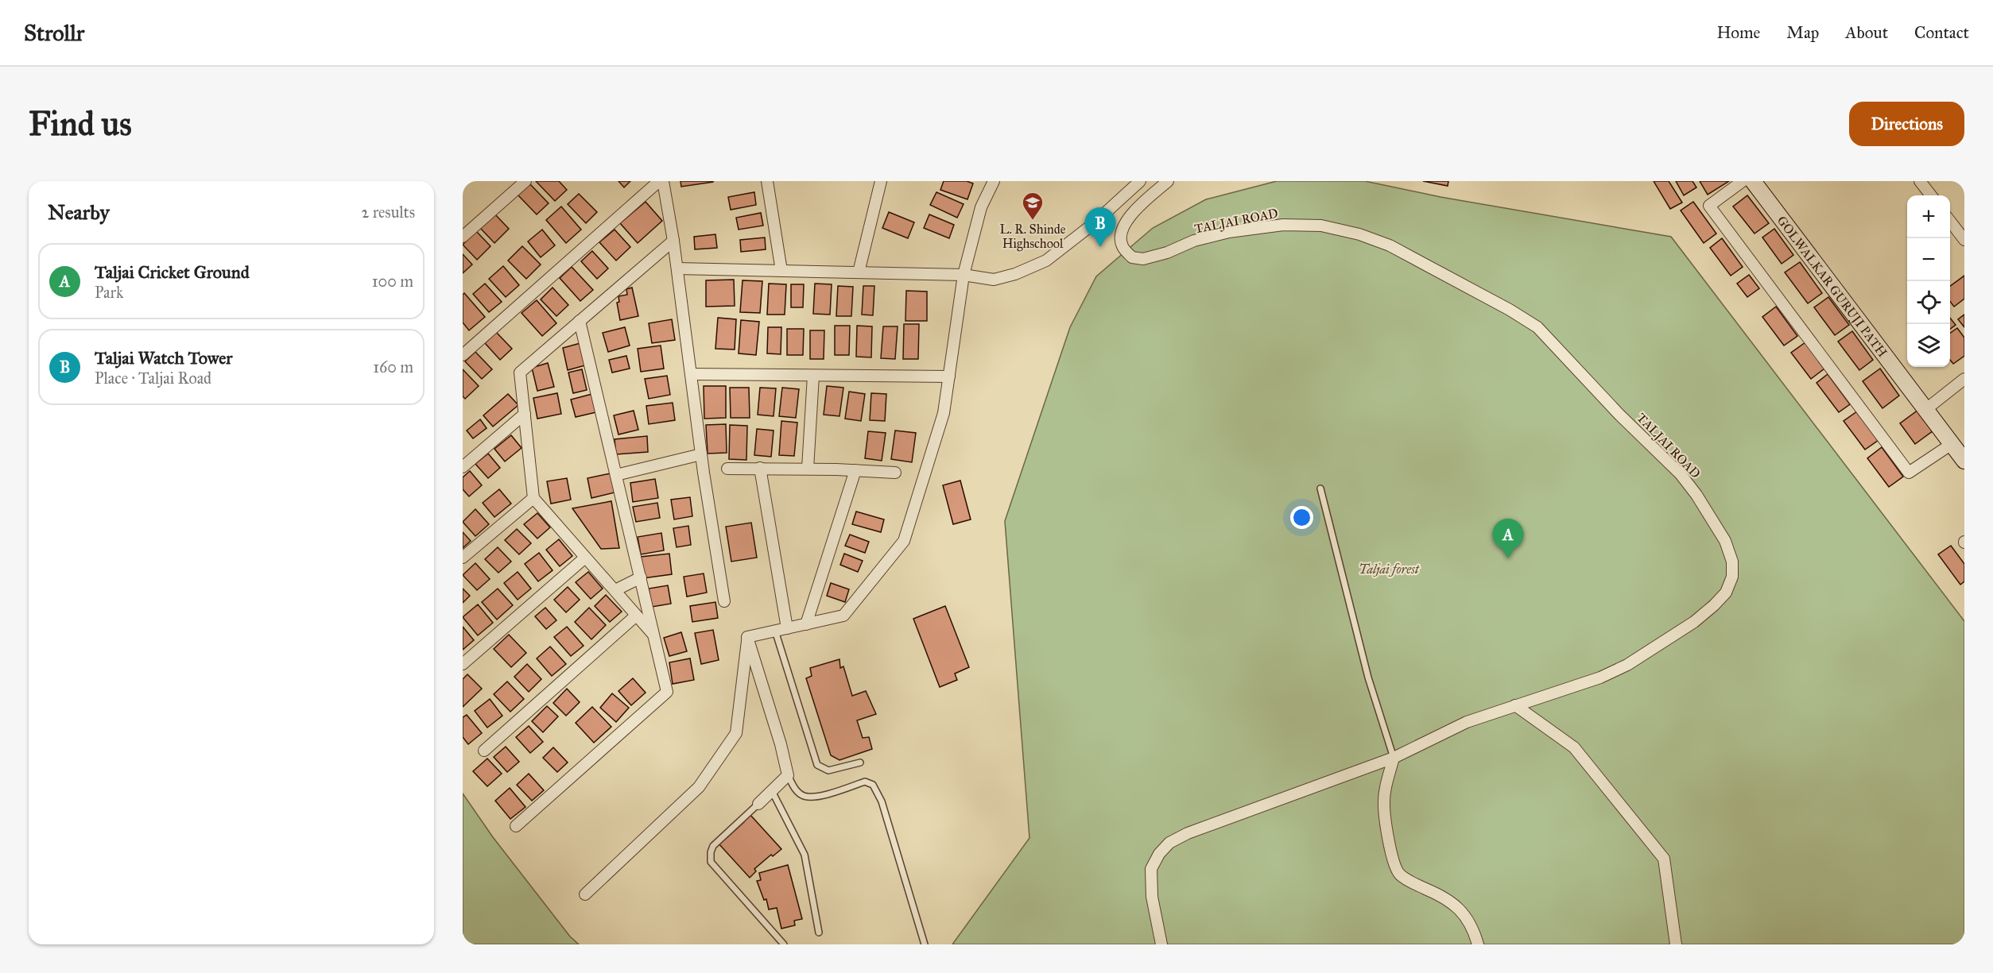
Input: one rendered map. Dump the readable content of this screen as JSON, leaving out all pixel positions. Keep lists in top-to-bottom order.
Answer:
{
  "streets": {
    "street": ["TALJAI ROAD", "GOLWALKAR GURUJI PATH"]
  },
  "parks": ["Taljai forest"],
  "places": {
    "school or university": ["L. R. Shinde Highschool"]
  },
  "page": {
    "header": "Strollr",
    "nav": [
      "Home",
      "Map",
      "About",
      "Contact"
    ],
    "buttons": "Directions",
    "title": "Find us",
    "heading": ["Nearby", "2 results"],
    "map_buttons": ["+", "−"],
    "pins": ["B", "A"],
    "list": [
      {
        "mark": "A",
        "name": "Taljai Cricket Ground",
        "note": "Park",
        "value": "100 m"
      },
      {
        "mark": "B",
        "name": "Taljai Watch Tower",
        "note": "Place · Taljai Road",
        "value": "160 m"
      }
    ]
  }
}
